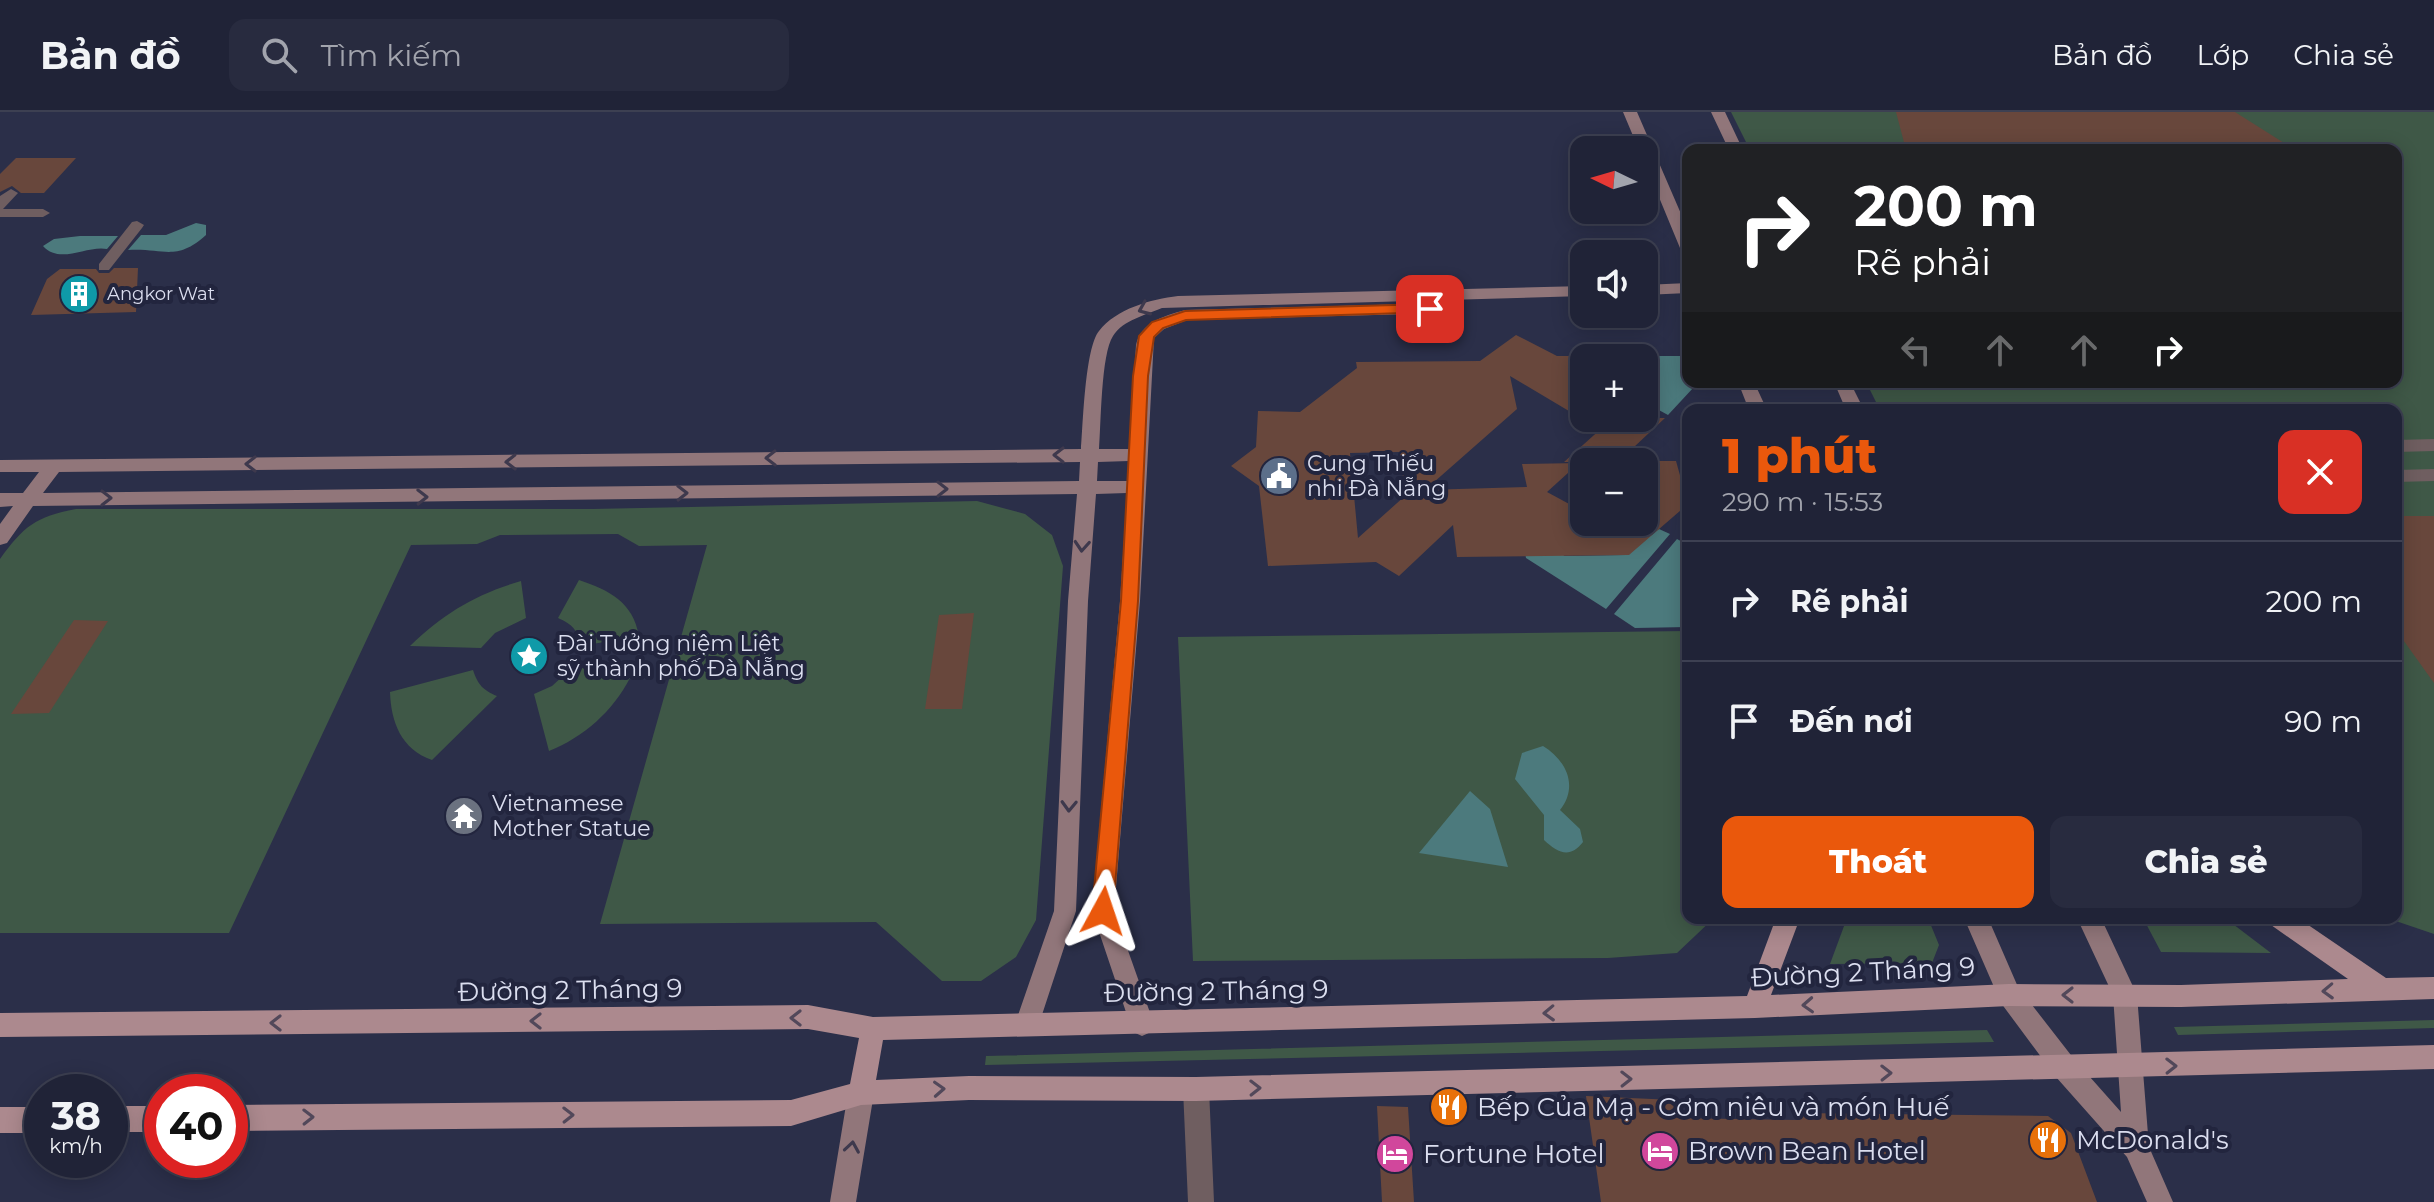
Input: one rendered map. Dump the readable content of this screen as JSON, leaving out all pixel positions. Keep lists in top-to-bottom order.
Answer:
{
  "streets": {
    "main road": ["Đường 2 Tháng 9"]
  },
  "places": {
    "building": ["Angkor Wat"],
    "public building": ["Cung Thiếu nhi Đà Nẵng"],
    "place": ["Đài Tưởng niệm Liệt sỹ thành phố Đà Nẵng"],
    "temple": ["Vietnamese Mother Statue"],
    "restaurant": ["Bếp Của Mạ - Cơm niêu và món Huế", "McDonald's"],
    "hotel": ["Brown Bean Hotel", "Fortune Hotel"]
  },
  "north": "left",
  "page": {
    "header": "Bản đồ",
    "search": "Tìm kiếm",
    "nav": ["Bản đồ", "Lớp", "Chia sẻ"],
    "map_buttons": ["+", "−"],
    "turn": ["200 m", "Rẽ phải"],
    "heading": ["1 phút", "290 m · 15:53"],
    "list": [
      {
        "name": "Rẽ phải",
        "value": "200 m"
      },
      {
        "name": "Đến nơi",
        "value": "90 m"
      }
    ],
    "buttons": ["Thoát", "Chia sẻ"],
    "speed": "38 km/h",
    "limit": "40"
  }
}
